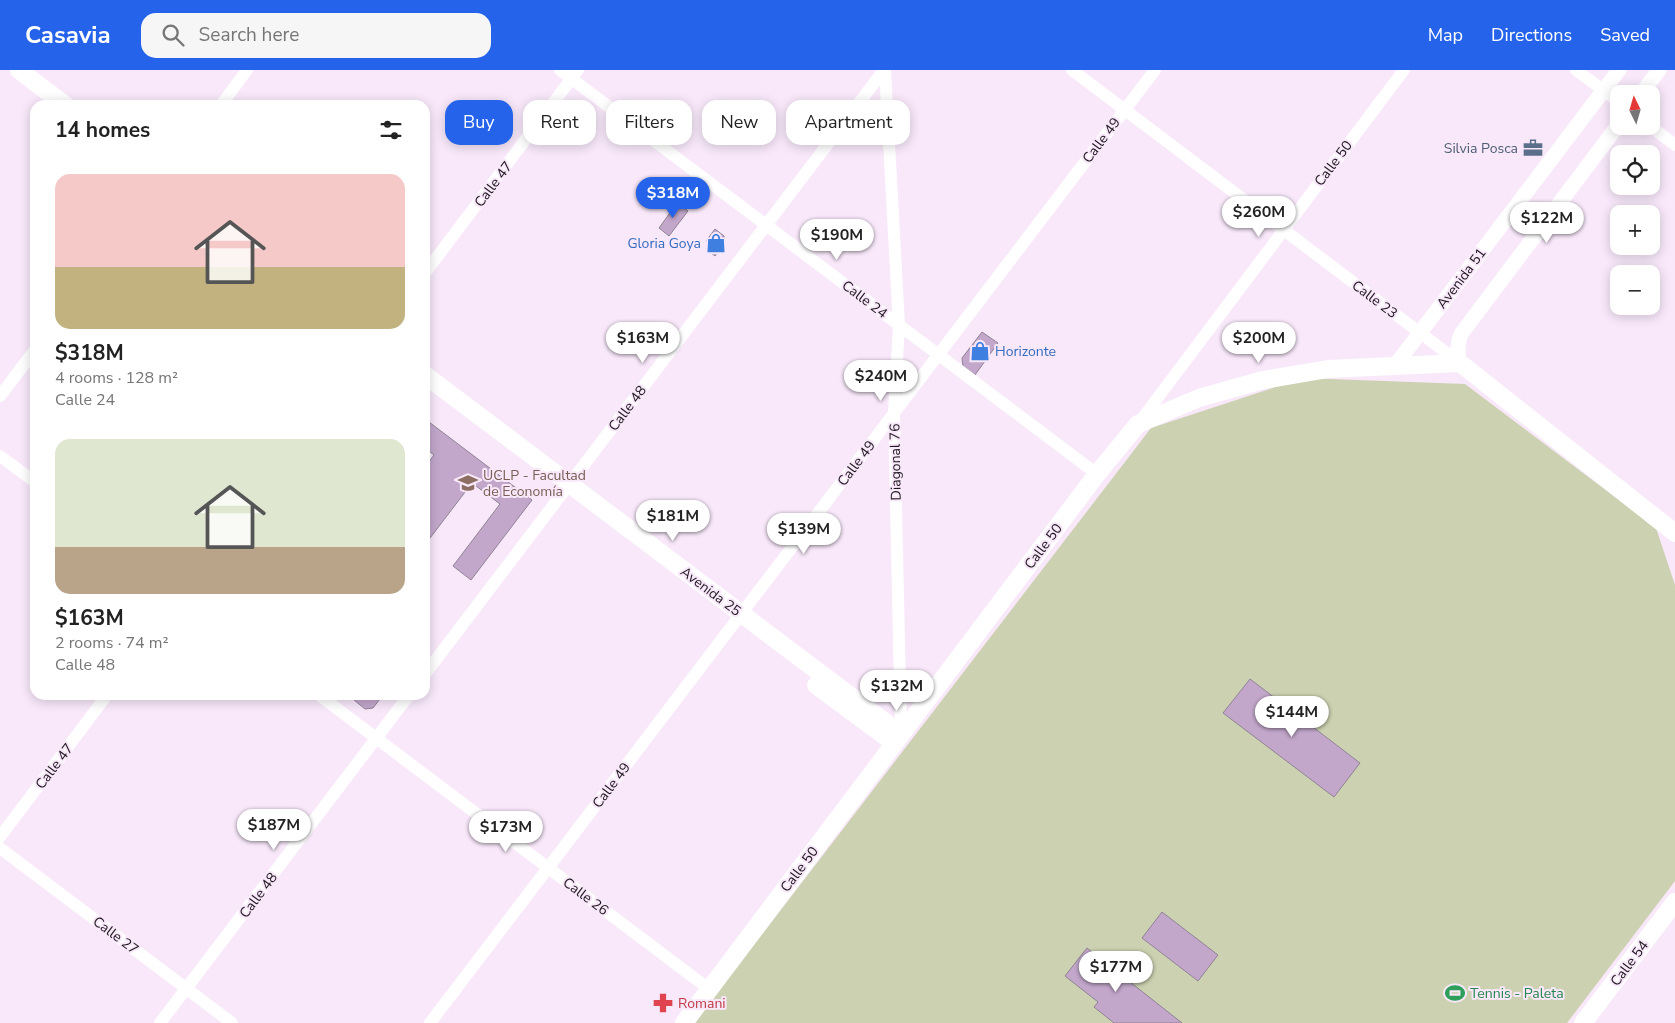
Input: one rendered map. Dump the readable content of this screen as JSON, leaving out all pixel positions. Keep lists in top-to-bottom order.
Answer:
{
  "streets": {
    "main road": [
      "Calle 50",
      "Calle 23",
      "Avenida 25",
      "Calle 54"
    ],
    "street": [
      "Calle 49",
      "Calle 47",
      "Avenida 51",
      "Calle 24",
      "Calle 48",
      "Diagonal 76",
      "Calle 26",
      "Calle 27"
    ]
  },
  "crossings": [
    ["Calle 49", "Calle 24"],
    ["Calle 49", "Calle 23"],
    ["Calle 49", "Diagonal 76"],
    ["Calle 49", "Avenida 25"],
    ["Calle 49", "Calle 26"],
    ["Calle 50", "Calle 24"],
    ["Calle 50", "Calle 23"],
    ["Calle 50", "Diagonal 76"],
    ["Calle 50", "Avenida 25"],
    ["Calle 50", "Calle 26"],
    ["Calle 47", "Calle 24"],
    ["Avenida 51", "Calle 23"],
    ["Calle 24", "Calle 48"],
    ["Calle 24", "Diagonal 76"],
    ["Calle 48", "Diagonal 76"],
    ["Calle 48", "Avenida 25"],
    ["Calle 48", "Calle 26"],
    ["Calle 48", "Calle 27"],
    ["Diagonal 76", "Avenida 25"]
  ],
  "places": {
    "office": ["Silvia Posca"],
    "shop": ["Gloria Goya", "Horizonte"],
    "school or university": ["UCLP - Facultad de Economía"],
    "sports": ["Tennis - Paleta"],
    "pharmacy": ["Romani"]
  },
  "north": "top",
  "page": {
    "header": "Casavia",
    "search": "Search here",
    "nav": ["Map", "Directions", "Saved"],
    "map_buttons": ["+", "−"],
    "chip": [
      "Buy",
      "Rent",
      "Filters",
      "New",
      "Apartment"
    ],
    "heading": "14 homes",
    "list": [
      {
        "name": "$318M",
        "note": "4 rooms · 128 m² · Calle 24"
      },
      {
        "name": "$163M",
        "note": "2 rooms · 74 m² · Calle 48"
      }
    ],
    "price": [
      "$318M",
      "$260M",
      "$122M",
      "$190M",
      "$163M",
      "$200M",
      "$240M",
      "$181M",
      "$139M",
      "$132M",
      "$144M",
      "$187M",
      "$173M",
      "$177M"
    ]
  }
}
